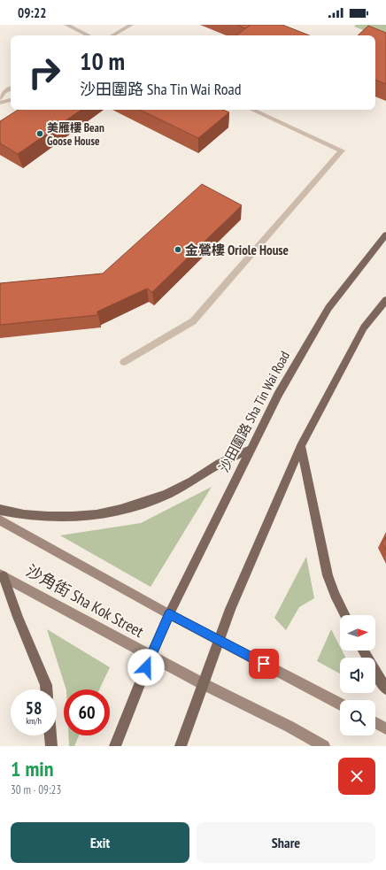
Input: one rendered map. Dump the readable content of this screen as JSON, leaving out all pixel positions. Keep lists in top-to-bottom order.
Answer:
{
  "streets": {
    "main road": ["沙田圍路 Sha Tin Wai Road", "沙角街 Sha Kok Street"]
  },
  "crossings": [
    ["沙田圍路 Sha Tin Wai Road", "沙角街 Sha Kok Street"]
  ],
  "places": ["美雁樓 Bean Goose House", "金鶯樓 Oriole House"],
  "north": "right",
  "page": {
    "status": "09:22",
    "turn": ["10 m", "沙田圍路 Sha Tin Wai Road"],
    "speed": "58 km/h",
    "limit": "60",
    "heading": ["1 min", "30 m · 09:23"],
    "buttons": ["Exit", "Share"]
  }
}
